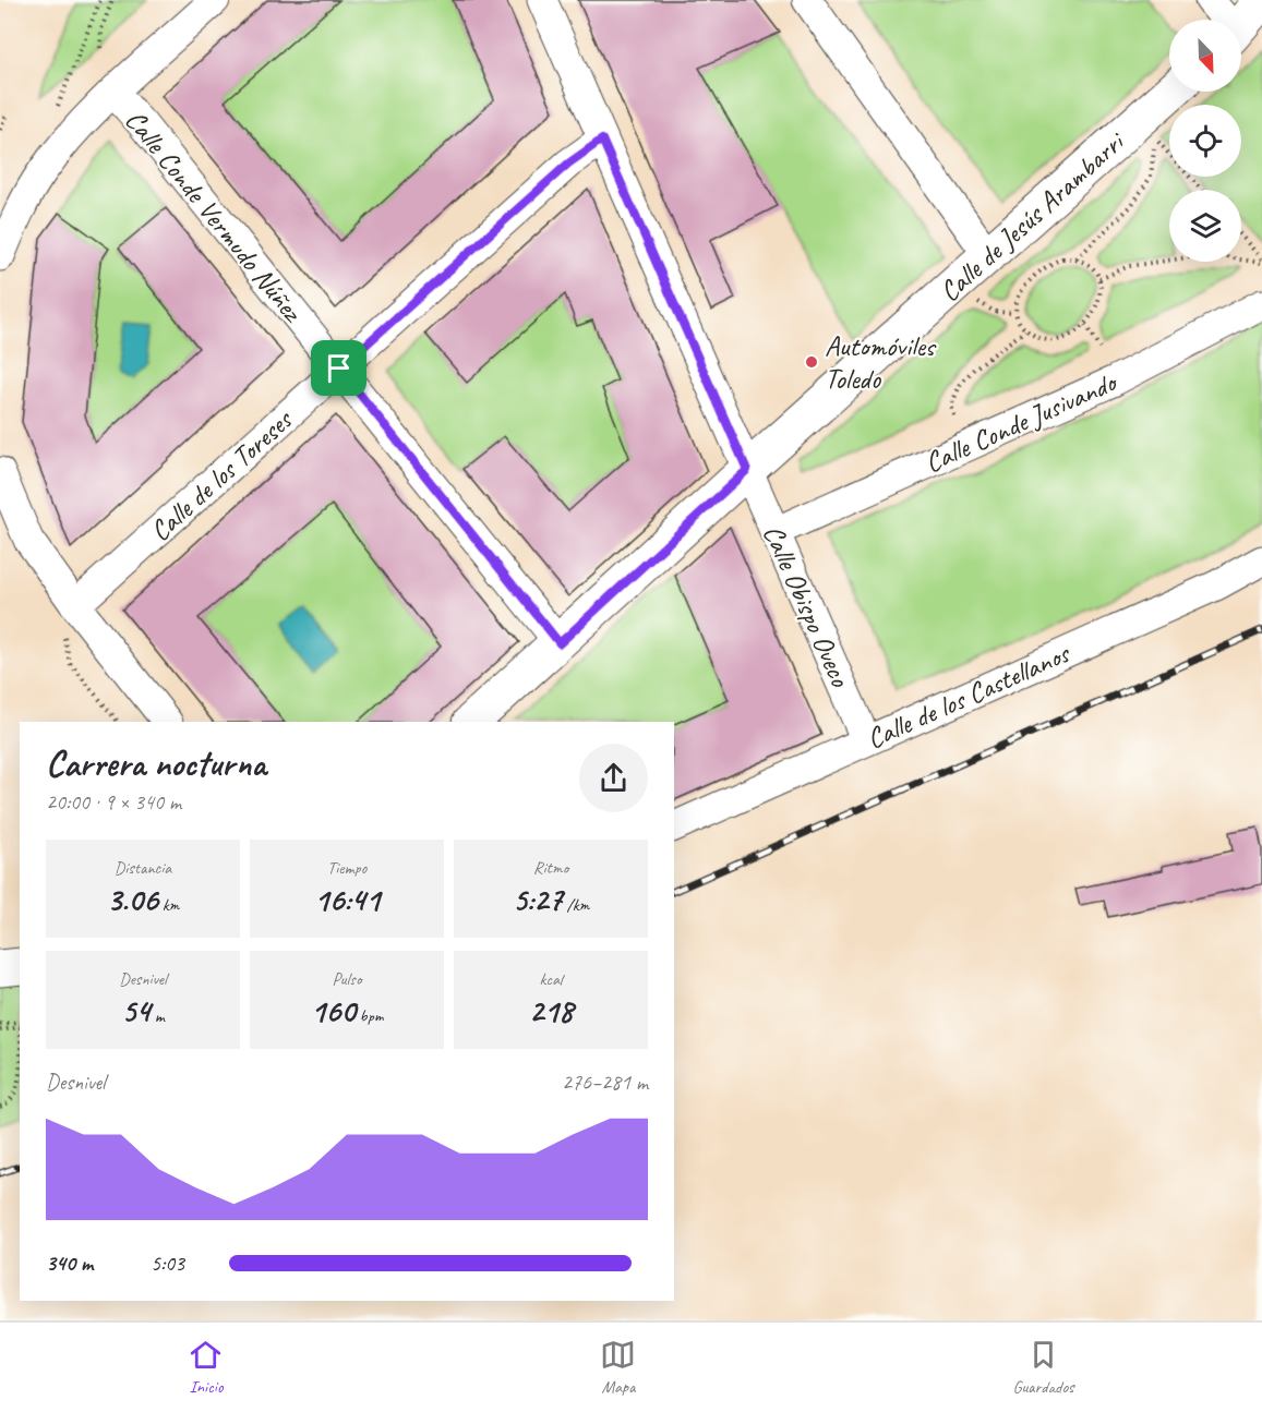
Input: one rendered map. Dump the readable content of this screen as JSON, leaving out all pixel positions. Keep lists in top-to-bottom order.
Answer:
{
  "streets": {
    "main road": ["Calle de Jesús Arambarri"],
    "street": [
      "Calle Conde Vermudo Núñez",
      "Calle Conde Jusivando",
      "Calle de los Toreses",
      "Calle Obispo Oveco",
      "Calle de los Castellanos"
    ]
  },
  "crossings": [
    ["Calle Conde Vermudo Núñez", "Calle de Jesús Arambarri"],
    ["Calle Conde Vermudo Núñez", "Calle de los Toreses"],
    ["Calle de Jesús Arambarri", "Calle Obispo Oveco"],
    ["Calle Conde Jusivando", "Calle Obispo Oveco"],
    ["Calle de los Toreses", "Calle Obispo Oveco"],
    ["Calle Obispo Oveco", "Calle de los Castellanos"]
  ],
  "places": ["Automóviles Toledo"],
  "north": "bottom right",
  "page": {
    "heading": ["Carrera nocturna", "20:00 · 9 × 340 m"],
    "stats": [
      ["Distancia", "3.06 km"],
      ["Tiempo", "16:41"],
      ["Ritmo", "5:27 /km"],
      ["Desnivel", "54 m"],
      ["Pulso", "160 bpm"],
      ["kcal", "218"]
    ],
    "chart": ["Desnivel", "276–281 m"],
    "list": [
      {
        "name": "340 m",
        "note": "5:03"
      }
    ],
    "tabs": ["Inicio", "Mapa", "Guardados"]
  }
}
